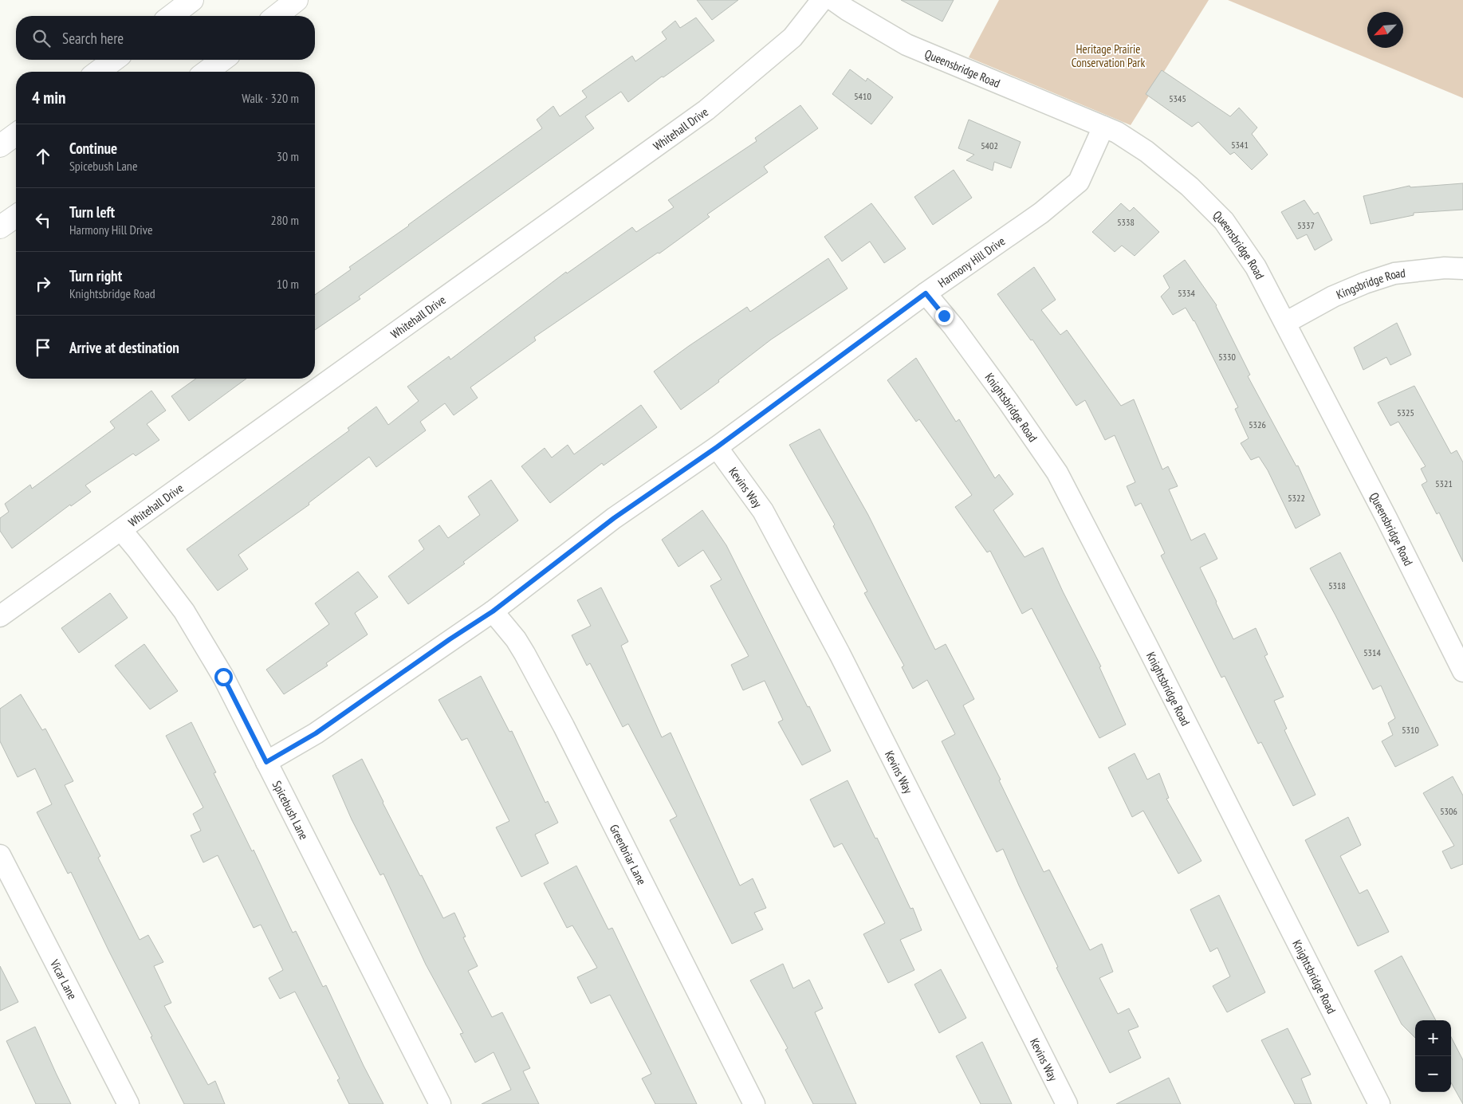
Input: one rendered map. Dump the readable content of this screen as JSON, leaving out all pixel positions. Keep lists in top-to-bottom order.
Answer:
{
  "streets": {
    "street": [
      "Queensbridge Road",
      "Whitehall Drive",
      "Harmony Hill Drive",
      "Kingsbridge Road",
      "Knightsbridge Road",
      "Kevins Way",
      "Spicebush Lane",
      "Greenbriar Lane",
      "Vicar Lane"
    ]
  },
  "crossings": [
    ["Queensbridge Road", "Harmony Hill Drive"],
    ["Queensbridge Road", "Kingsbridge Road"],
    ["Whitehall Drive", "Spicebush Lane"],
    ["Harmony Hill Drive", "Knightsbridge Road"],
    ["Harmony Hill Drive", "Kevins Way"],
    ["Harmony Hill Drive", "Spicebush Lane"],
    ["Harmony Hill Drive", "Greenbriar Lane"]
  ],
  "parks": ["Heritage Prairie Conservation Park"],
  "house_numbers": [
    "5410",
    "5345",
    "5341",
    "5402",
    "5338",
    "5337",
    "5334",
    "5330",
    "5325",
    "5326",
    "5321",
    "5322",
    "5318",
    "5314",
    "5310",
    "5306"
  ],
  "north": "bottom left",
  "page": {
    "search": "Search here",
    "heading": ["4 min", "Walk · 320 m"],
    "list": [
      ["Continue", "Spicebush Lane", "30 m"],
      ["Turn left", "Harmony Hill Drive", "280 m"],
      ["Turn right", "Knightsbridge Road", "10 m"],
      "Arrive at destination"
    ],
    "map_buttons": ["+", "−"]
  }
}
